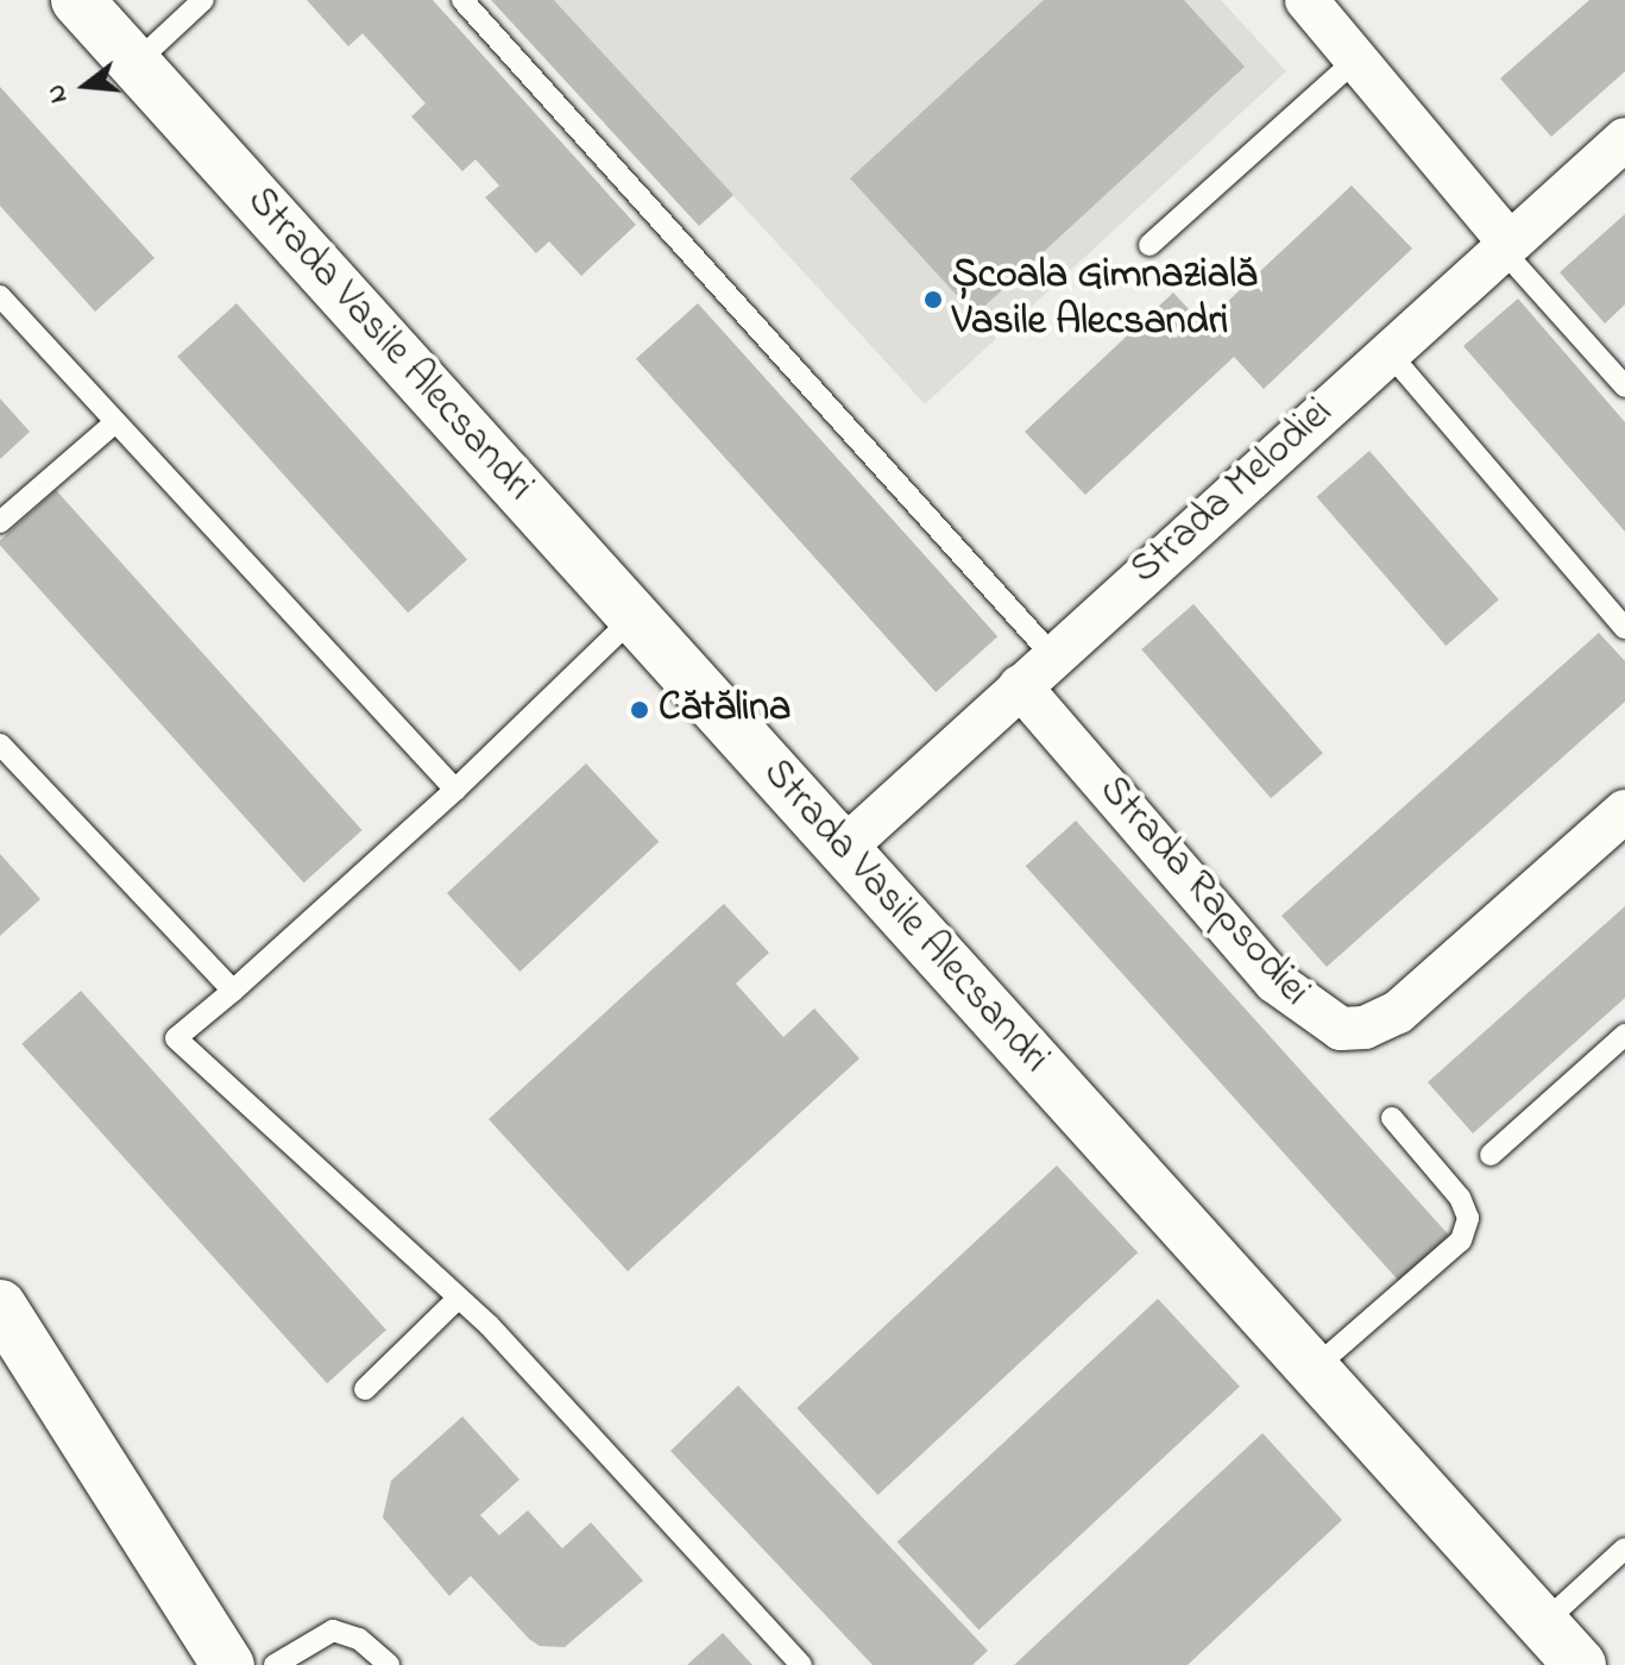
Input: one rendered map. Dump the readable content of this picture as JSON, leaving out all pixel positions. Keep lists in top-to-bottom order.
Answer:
{
  "streets": {
    "street": ["Strada Vasile Alecsandri", "Strada Melodiei", "Strada Rapsodiei"]
  },
  "crossings": [
    ["Strada Vasile Alecsandri", "Strada Melodiei"],
    ["Strada Melodiei", "Strada Rapsodiei"]
  ],
  "places": ["Școala Gimnazială Vasile Alecsandri", "Cătălina"],
  "north": "left"
}
